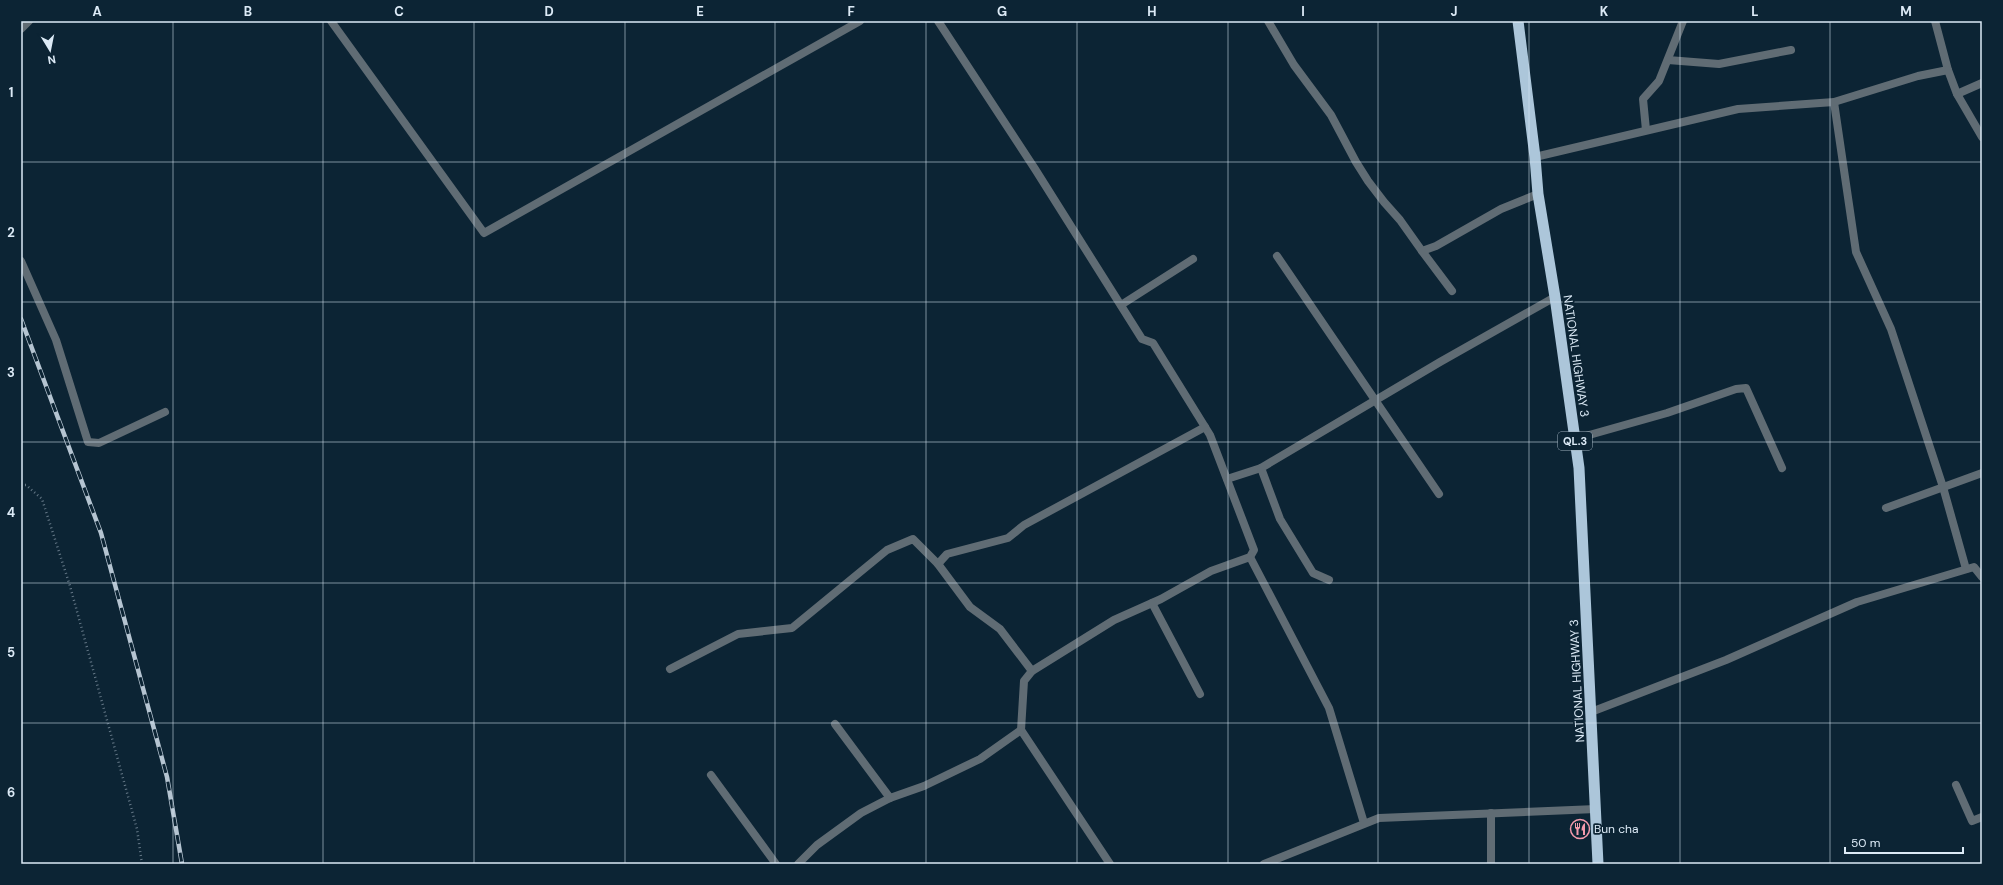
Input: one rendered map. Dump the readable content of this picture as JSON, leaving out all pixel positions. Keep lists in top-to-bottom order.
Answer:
{
  "streets": {
    "highway": ["NATIONAL HIGHWAY 3", "QL.3"]
  },
  "places": {
    "restaurant": ["Bun cha"]
  },
  "scale_bar": "50 m",
  "north": "bottom",
  "grid": {
    "columns": [
      "A",
      "B",
      "C",
      "D",
      "E",
      "F",
      "G",
      "H",
      "I",
      "J",
      "K",
      "L",
      "M"
    ],
    "rows": [
      "1",
      "2",
      "3",
      "4",
      "5",
      "6"
    ]
  }
}
